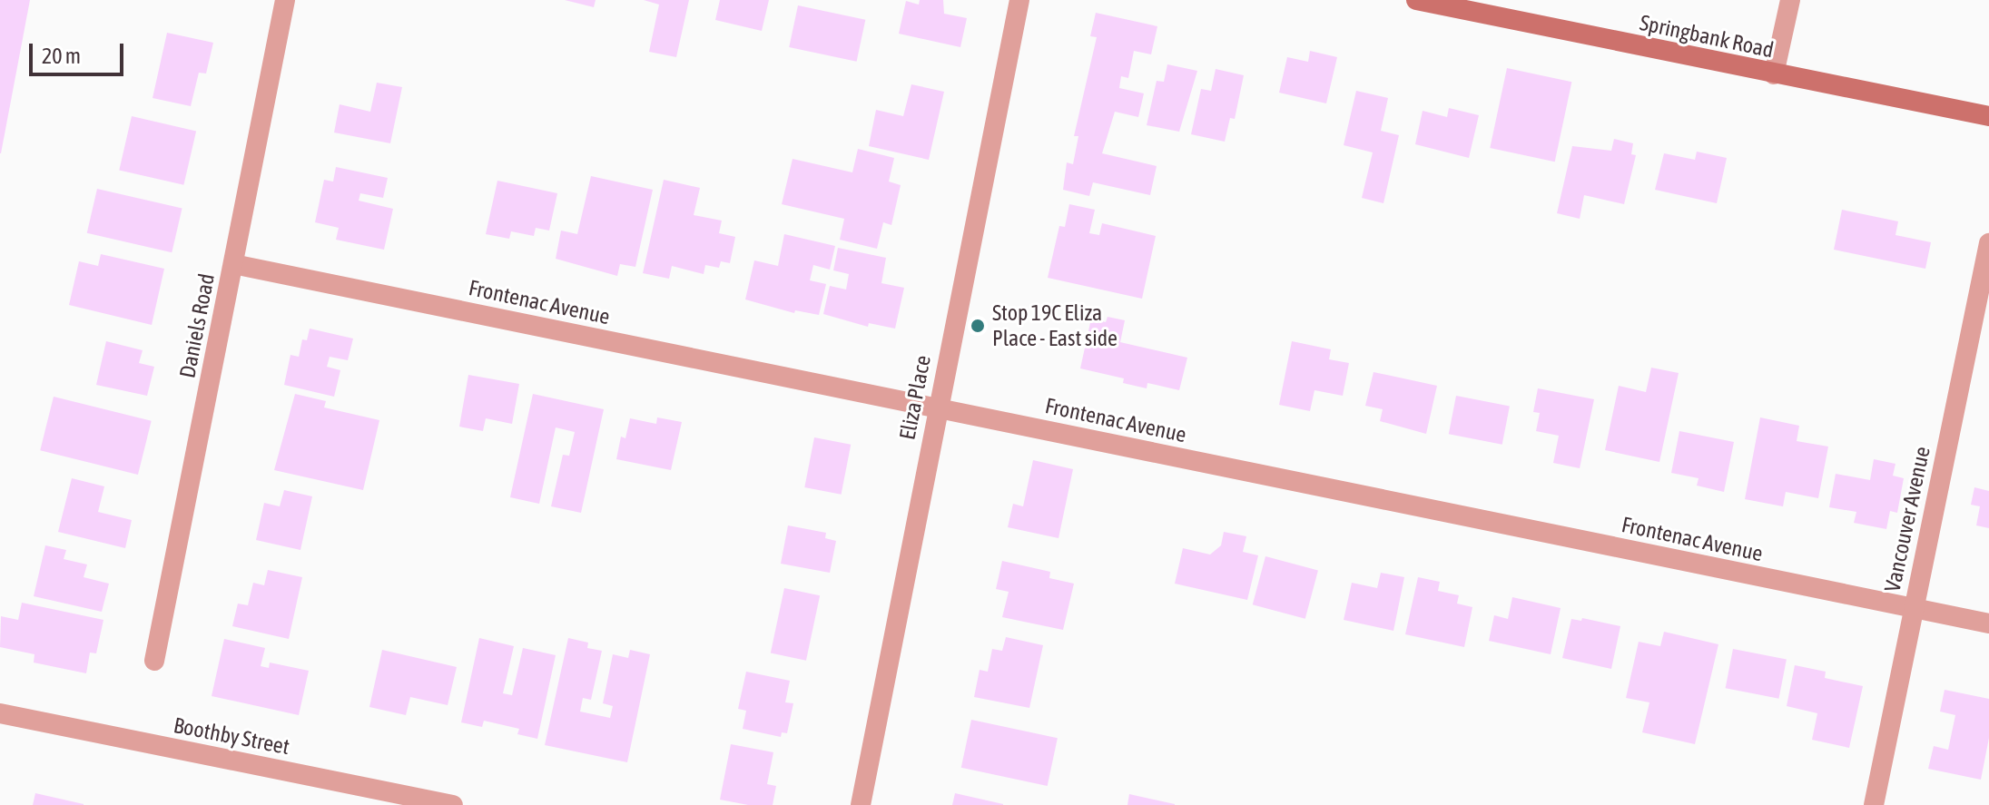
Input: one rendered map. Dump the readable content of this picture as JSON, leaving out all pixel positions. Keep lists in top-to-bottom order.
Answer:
{
  "streets": {
    "main road": ["Springbank Road"],
    "street": [
      "Frontenac Avenue",
      "Daniels Road",
      "Eliza Place",
      "Vancouver Avenue",
      "Boothby Street"
    ]
  },
  "crossings": [
    ["Frontenac Avenue", "Daniels Road"],
    ["Frontenac Avenue", "Eliza Place"],
    ["Frontenac Avenue", "Vancouver Avenue"]
  ],
  "places": ["Stop 19C Eliza Place - East side"],
  "scale_bar": "20 m"
}
